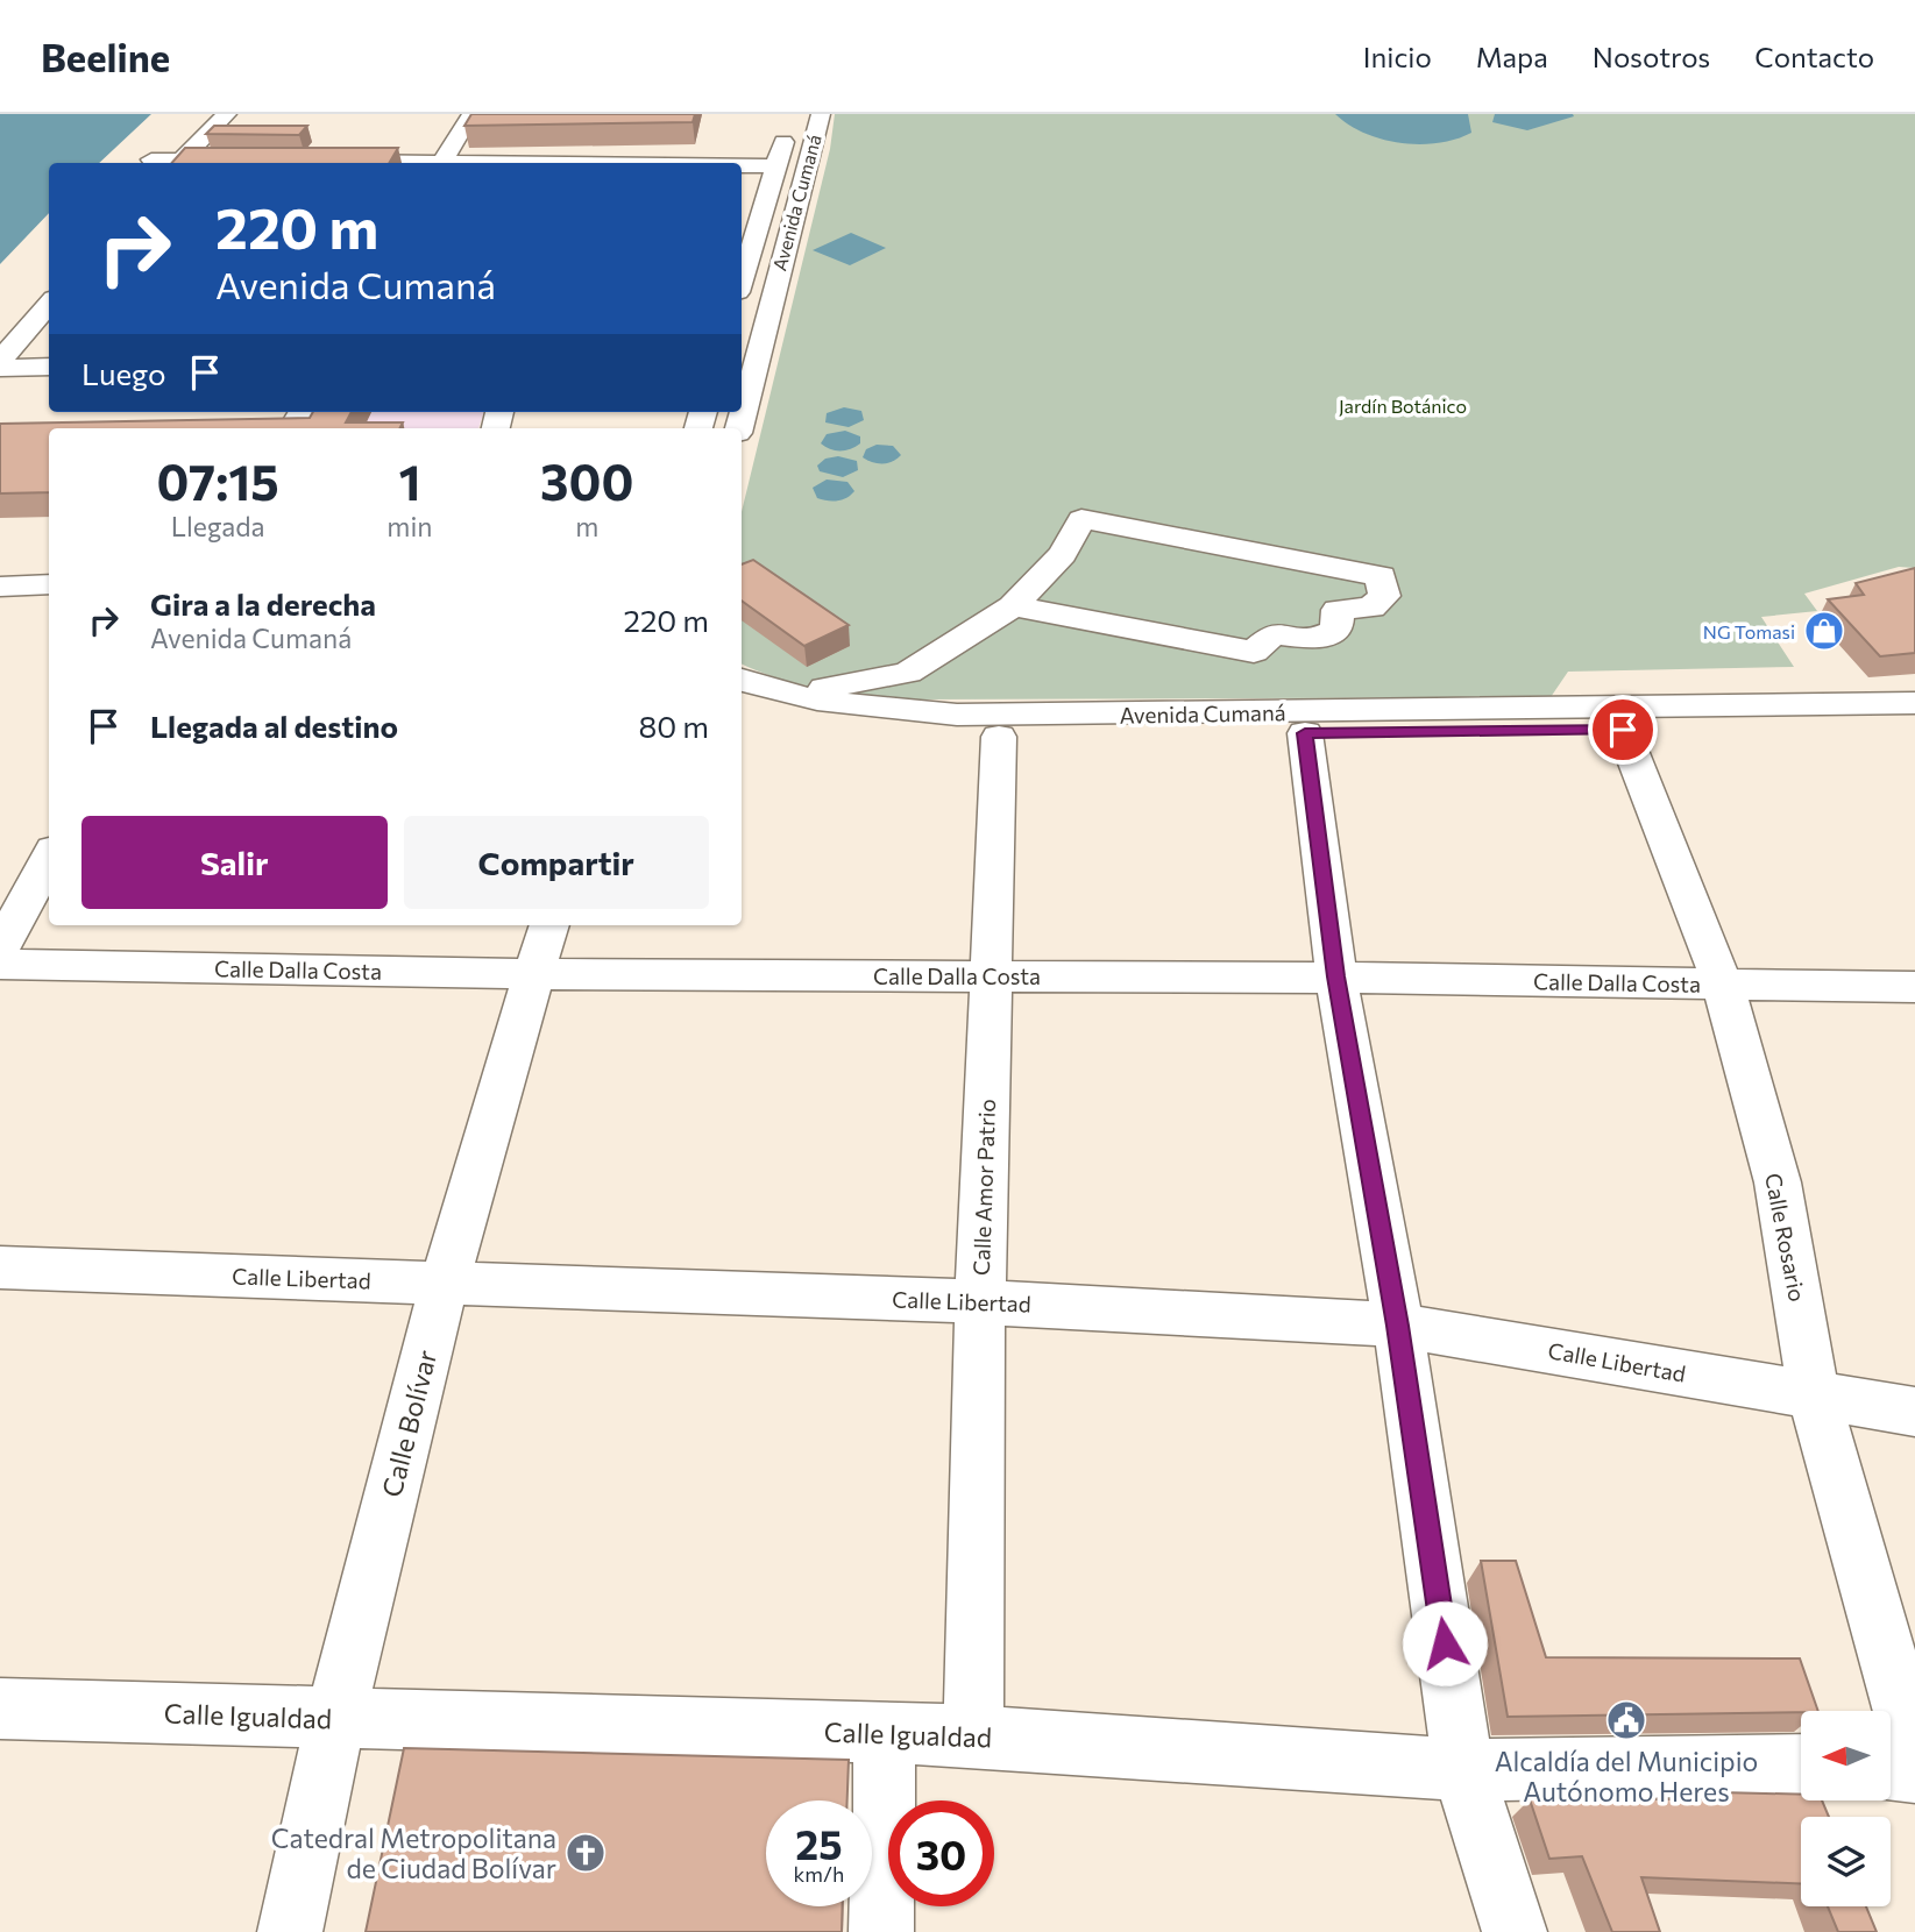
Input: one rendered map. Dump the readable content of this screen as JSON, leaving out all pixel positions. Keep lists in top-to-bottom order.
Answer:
{
  "streets": {
    "street": [
      "Avenida Cumaná",
      "Calle Dalla Costa",
      "Calle Amor Patrio",
      "Calle Rosario",
      "Calle Libertad",
      "Calle Bolívar",
      "Calle Igualdad"
    ]
  },
  "crossings": [
    ["Avenida Cumaná", "Calle Amor Patrio"],
    ["Avenida Cumaná", "Calle Rosario"],
    ["Calle Dalla Costa", "Calle Amor Patrio"],
    ["Calle Dalla Costa", "Calle Rosario"],
    ["Calle Dalla Costa", "Calle Bolívar"],
    ["Calle Amor Patrio", "Calle Libertad"],
    ["Calle Amor Patrio", "Calle Igualdad"],
    ["Calle Rosario", "Calle Libertad"],
    ["Calle Libertad", "Calle Bolívar"],
    ["Calle Bolívar", "Calle Igualdad"]
  ],
  "parks": ["Jardín Botánico"],
  "places": {
    "shop": ["NG Tomasi"],
    "public building": ["Alcaldía del Municipio Autónomo Heres"],
    "church": ["Catedral Metropolitana de Ciudad Bolívar"]
  },
  "north": "left",
  "page": {
    "header": "Beeline",
    "nav": [
      "Inicio",
      "Mapa",
      "Nosotros",
      "Contacto"
    ],
    "turn": ["220 m", "Avenida Cumaná"],
    "then": "Luego",
    "eta": [
      "07:15",
      "Llegada",
      "1",
      "min",
      "300",
      "m"
    ],
    "list": [
      {
        "name": "Gira a la derecha",
        "note": "Avenida Cumaná",
        "value": "220 m"
      },
      {
        "name": "Llegada al destino",
        "value": "80 m"
      }
    ],
    "buttons": ["Salir", "Compartir"],
    "speed": "25 km/h",
    "limit": "30"
  }
}
